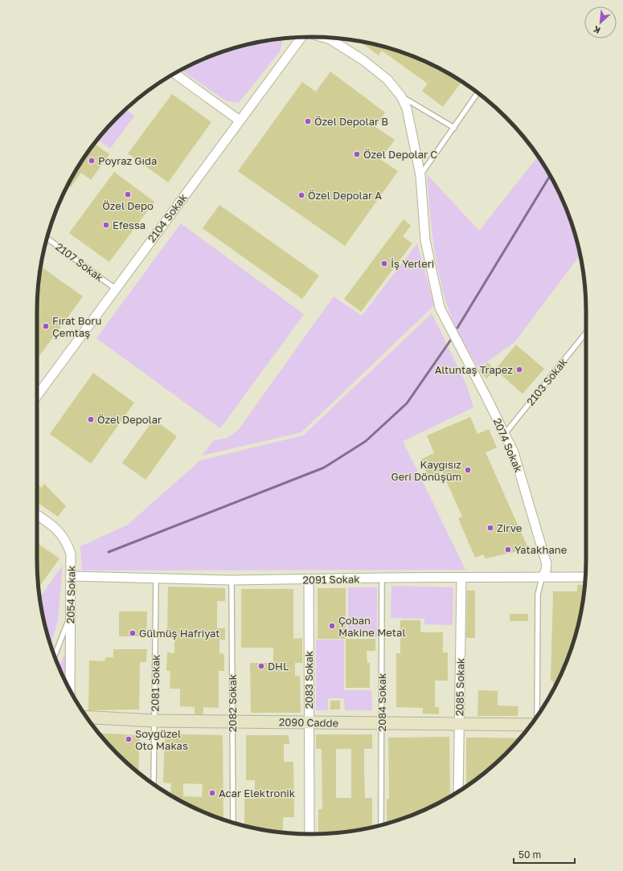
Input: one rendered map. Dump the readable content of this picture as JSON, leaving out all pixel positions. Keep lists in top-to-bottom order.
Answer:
{
  "streets": {
    "street": [
      "2104 Sokak",
      "2074 Sokak",
      "2091 Sokak",
      "2054 Sokak",
      "2083 Sokak",
      "2085 Sokak",
      "2090 Cadde"
    ],
    "lane": [
      "2107 Sokak",
      "2103 Sokak",
      "2081 Sokak",
      "2084 Sokak",
      "2082 Sokak"
    ]
  },
  "crossings": [
    ["2104 Sokak", "2107 Sokak"],
    ["2103 Sokak", "2074 Sokak"],
    ["2074 Sokak", "2091 Sokak"],
    ["2091 Sokak", "2054 Sokak"],
    ["2091 Sokak", "2083 Sokak"],
    ["2091 Sokak", "2081 Sokak"],
    ["2091 Sokak", "2085 Sokak"],
    ["2091 Sokak", "2084 Sokak"],
    ["2091 Sokak", "2082 Sokak"],
    ["2083 Sokak", "2090 Cadde"],
    ["2081 Sokak", "2090 Cadde"],
    ["2085 Sokak", "2090 Cadde"],
    ["2084 Sokak", "2090 Cadde"],
    ["2082 Sokak", "2090 Cadde"]
  ],
  "places": [
    "Özel Depolar B",
    "Özel Depolar C",
    "Poyraz Gıda",
    "Özel Depo",
    "Özel Depolar A",
    "Efessa",
    "İş Yerleri",
    "Fırat Boru Çemtaş",
    "Altuntaş Trapez",
    "Özel Depolar",
    "Kaygısız Geri Dönüşüm",
    "Zirve",
    "Yatakhane",
    "Çoban Makine Metal",
    "Gülmüş Hafriyat",
    "DHL",
    "Soygüzel Oto Makas",
    "Acar Elektronik"
  ],
  "scale_bar": "50 m",
  "north": "bottom left"
}
